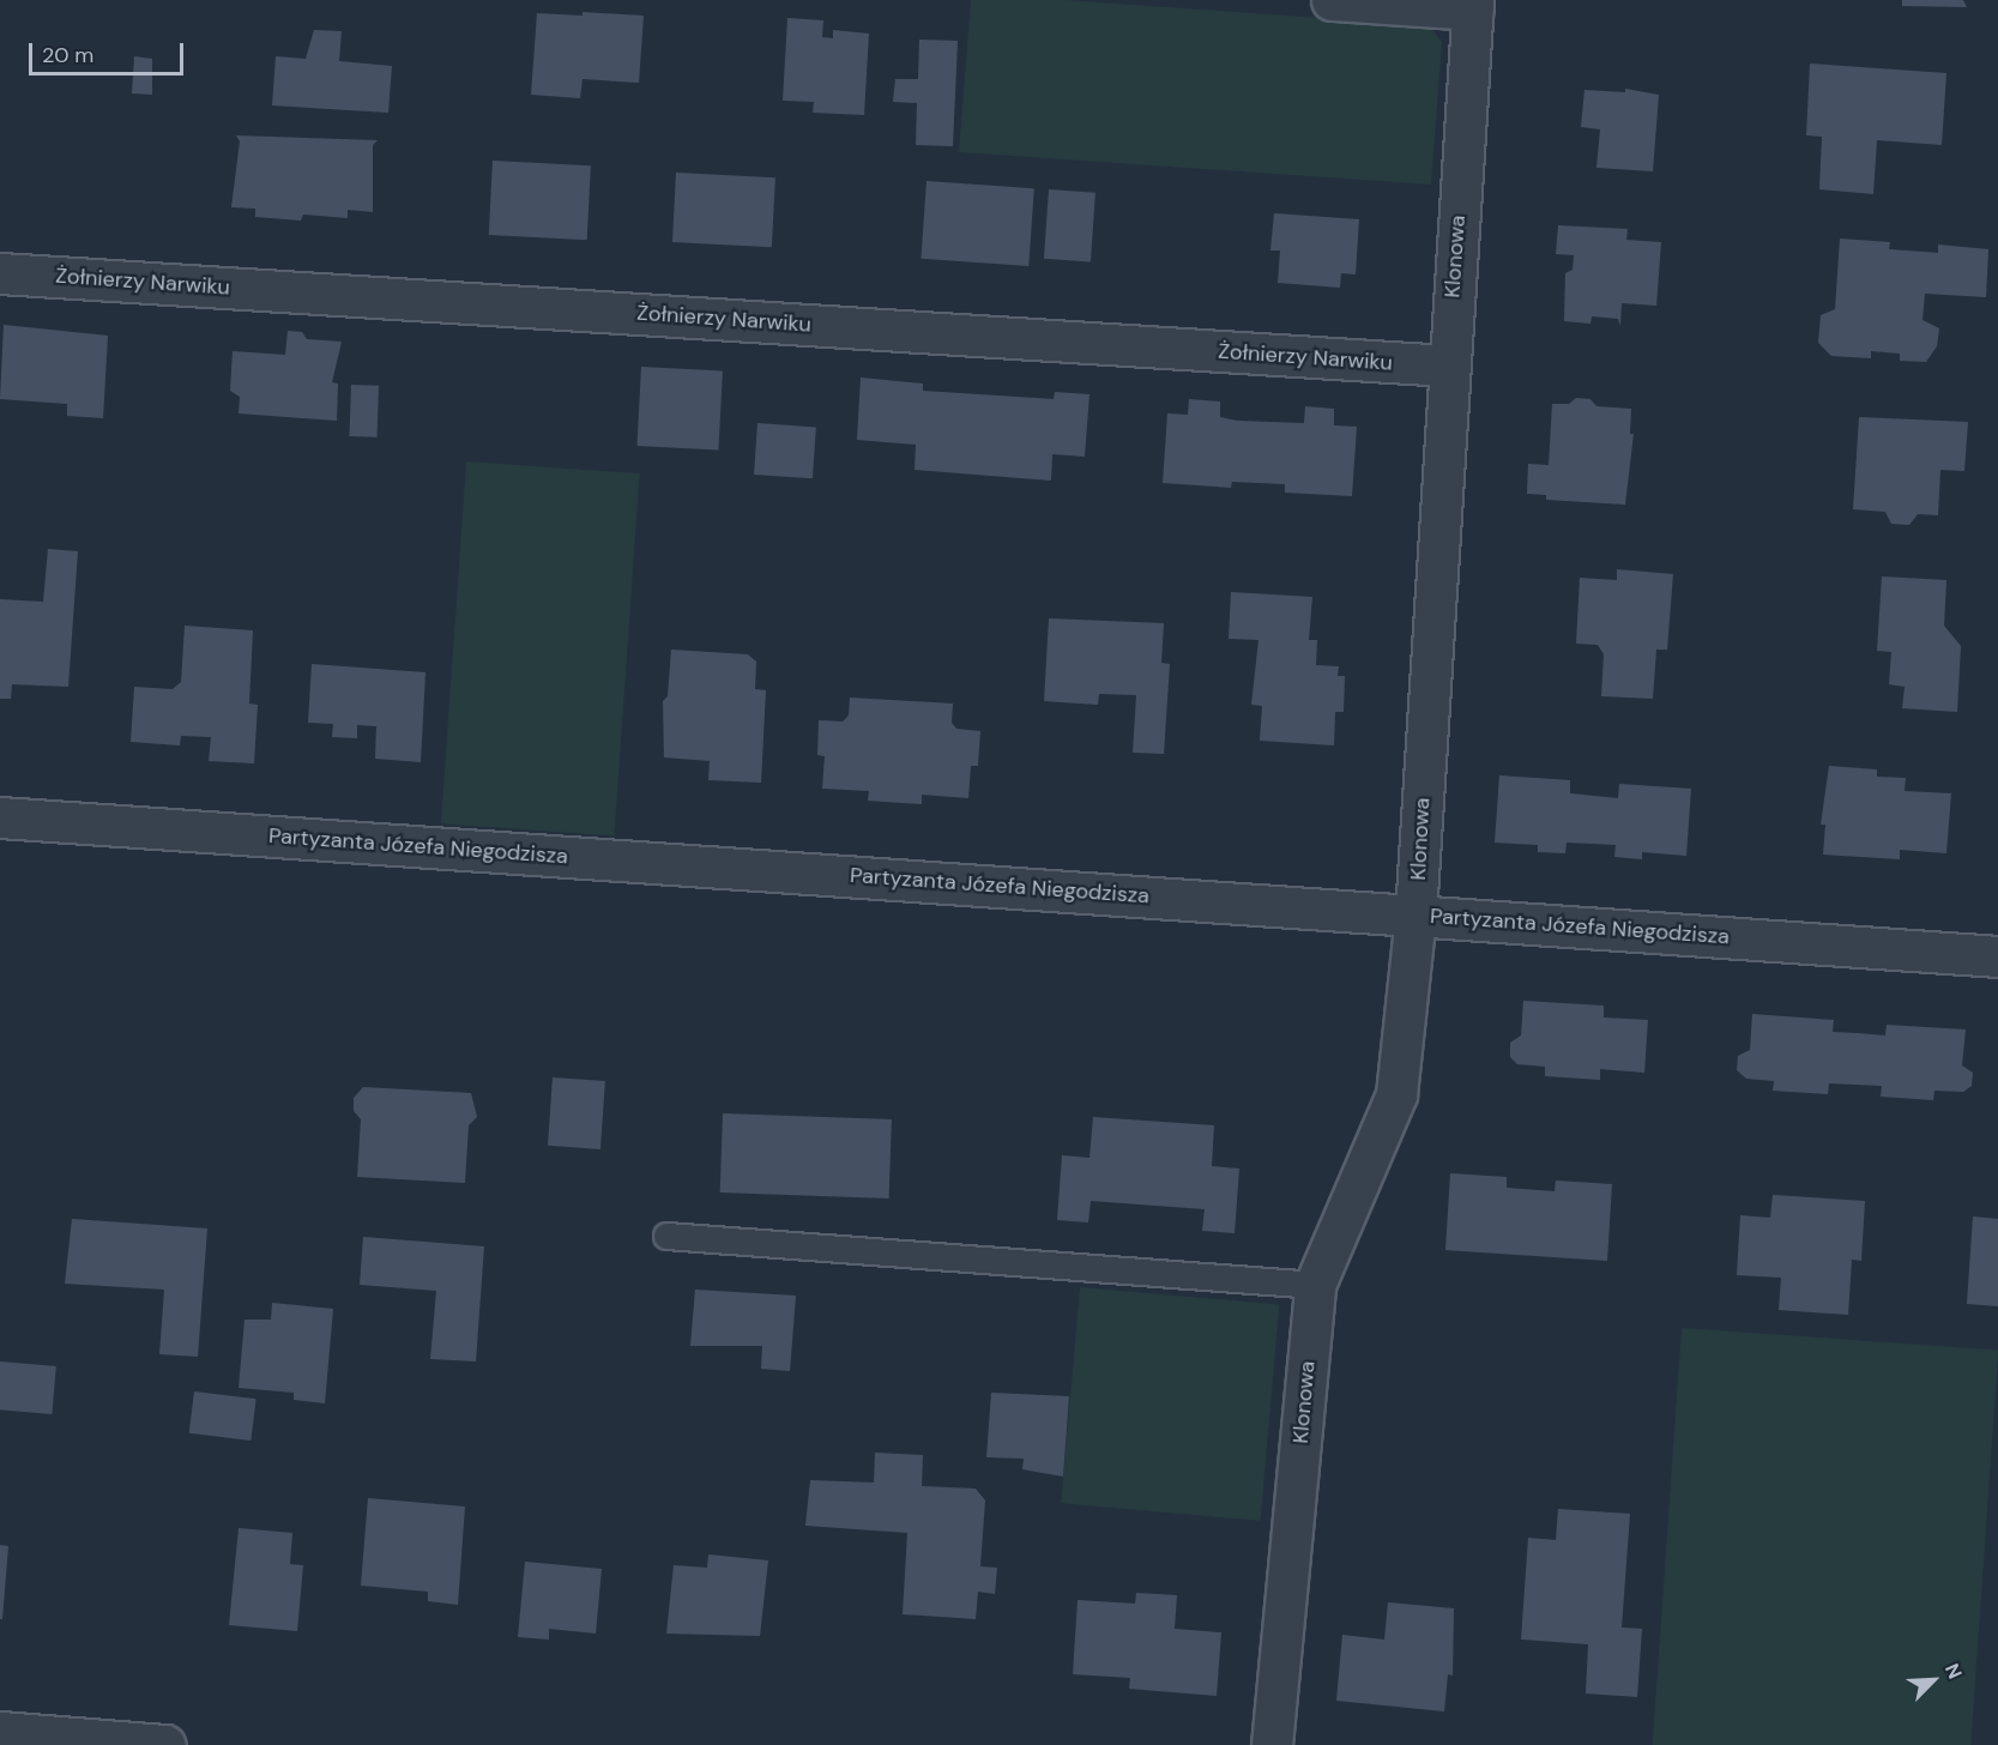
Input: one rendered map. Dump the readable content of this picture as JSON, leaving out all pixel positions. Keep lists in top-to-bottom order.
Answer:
{
  "streets": {
    "street": ["Klonowa", "Żołnierzy Narwiku", "Partyzanta Józefa Niegodzisza"]
  },
  "crossings": [
    ["Klonowa", "Żołnierzy Narwiku"],
    ["Klonowa", "Partyzanta Józefa Niegodzisza"]
  ],
  "scale_bar": "20 m",
  "north": "top right"
}
